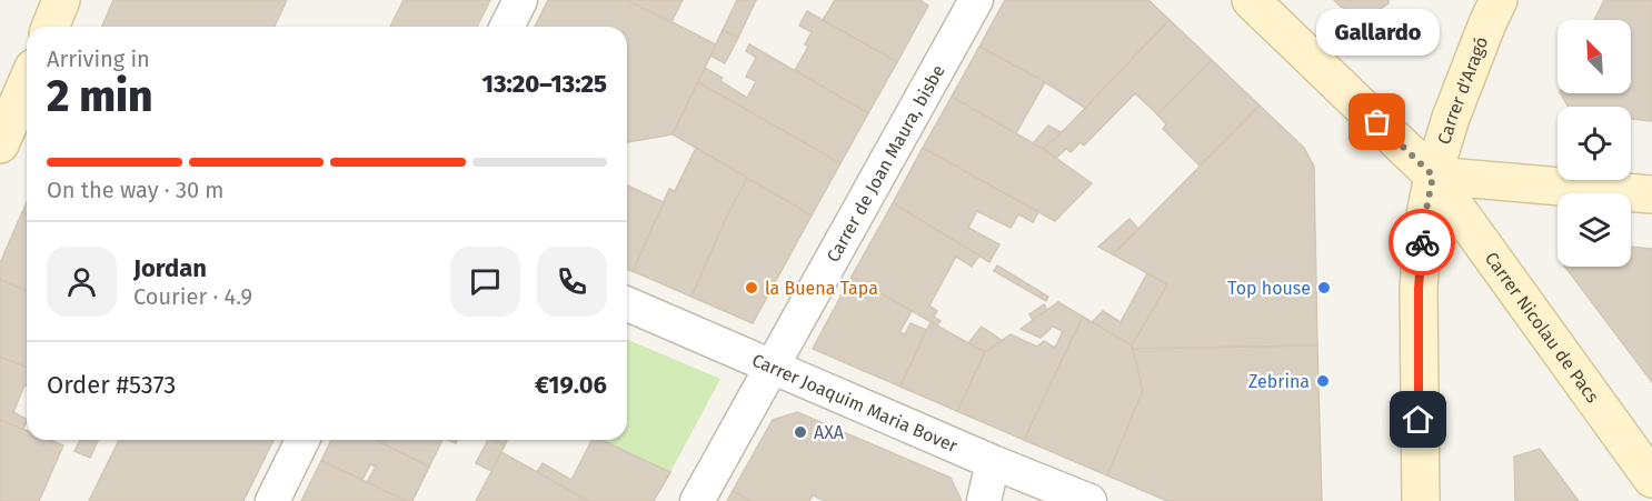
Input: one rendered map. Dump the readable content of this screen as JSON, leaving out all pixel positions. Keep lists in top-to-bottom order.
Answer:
{
  "streets": {
    "street": [
      "Carrer d'Aragó",
      "Carrer de Joan Maura, bisbe",
      "Carrer Nicolau de Pacs",
      "Carrer Joaquim Maria Bover"
    ]
  },
  "crossings": [
    ["Carrer d'Aragó", "Carrer Nicolau de Pacs"],
    ["Carrer de Joan Maura, bisbe", "Carrer Joaquim Maria Bover"]
  ],
  "places": [
    "Gallardo",
    "la Buena Tapa",
    "Top house",
    "Zebrina",
    "AXA"
  ],
  "north": "top left",
  "page": {
    "bubble": "Gallardo",
    "heading": ["2 min", "Arriving in", "13:20–13:25"],
    "panel": [
      "Jordan",
      "Courier · 4.9",
      "Order #5373",
      "€19.06"
    ],
    "bar": "On the way · 30 m"
  }
}
